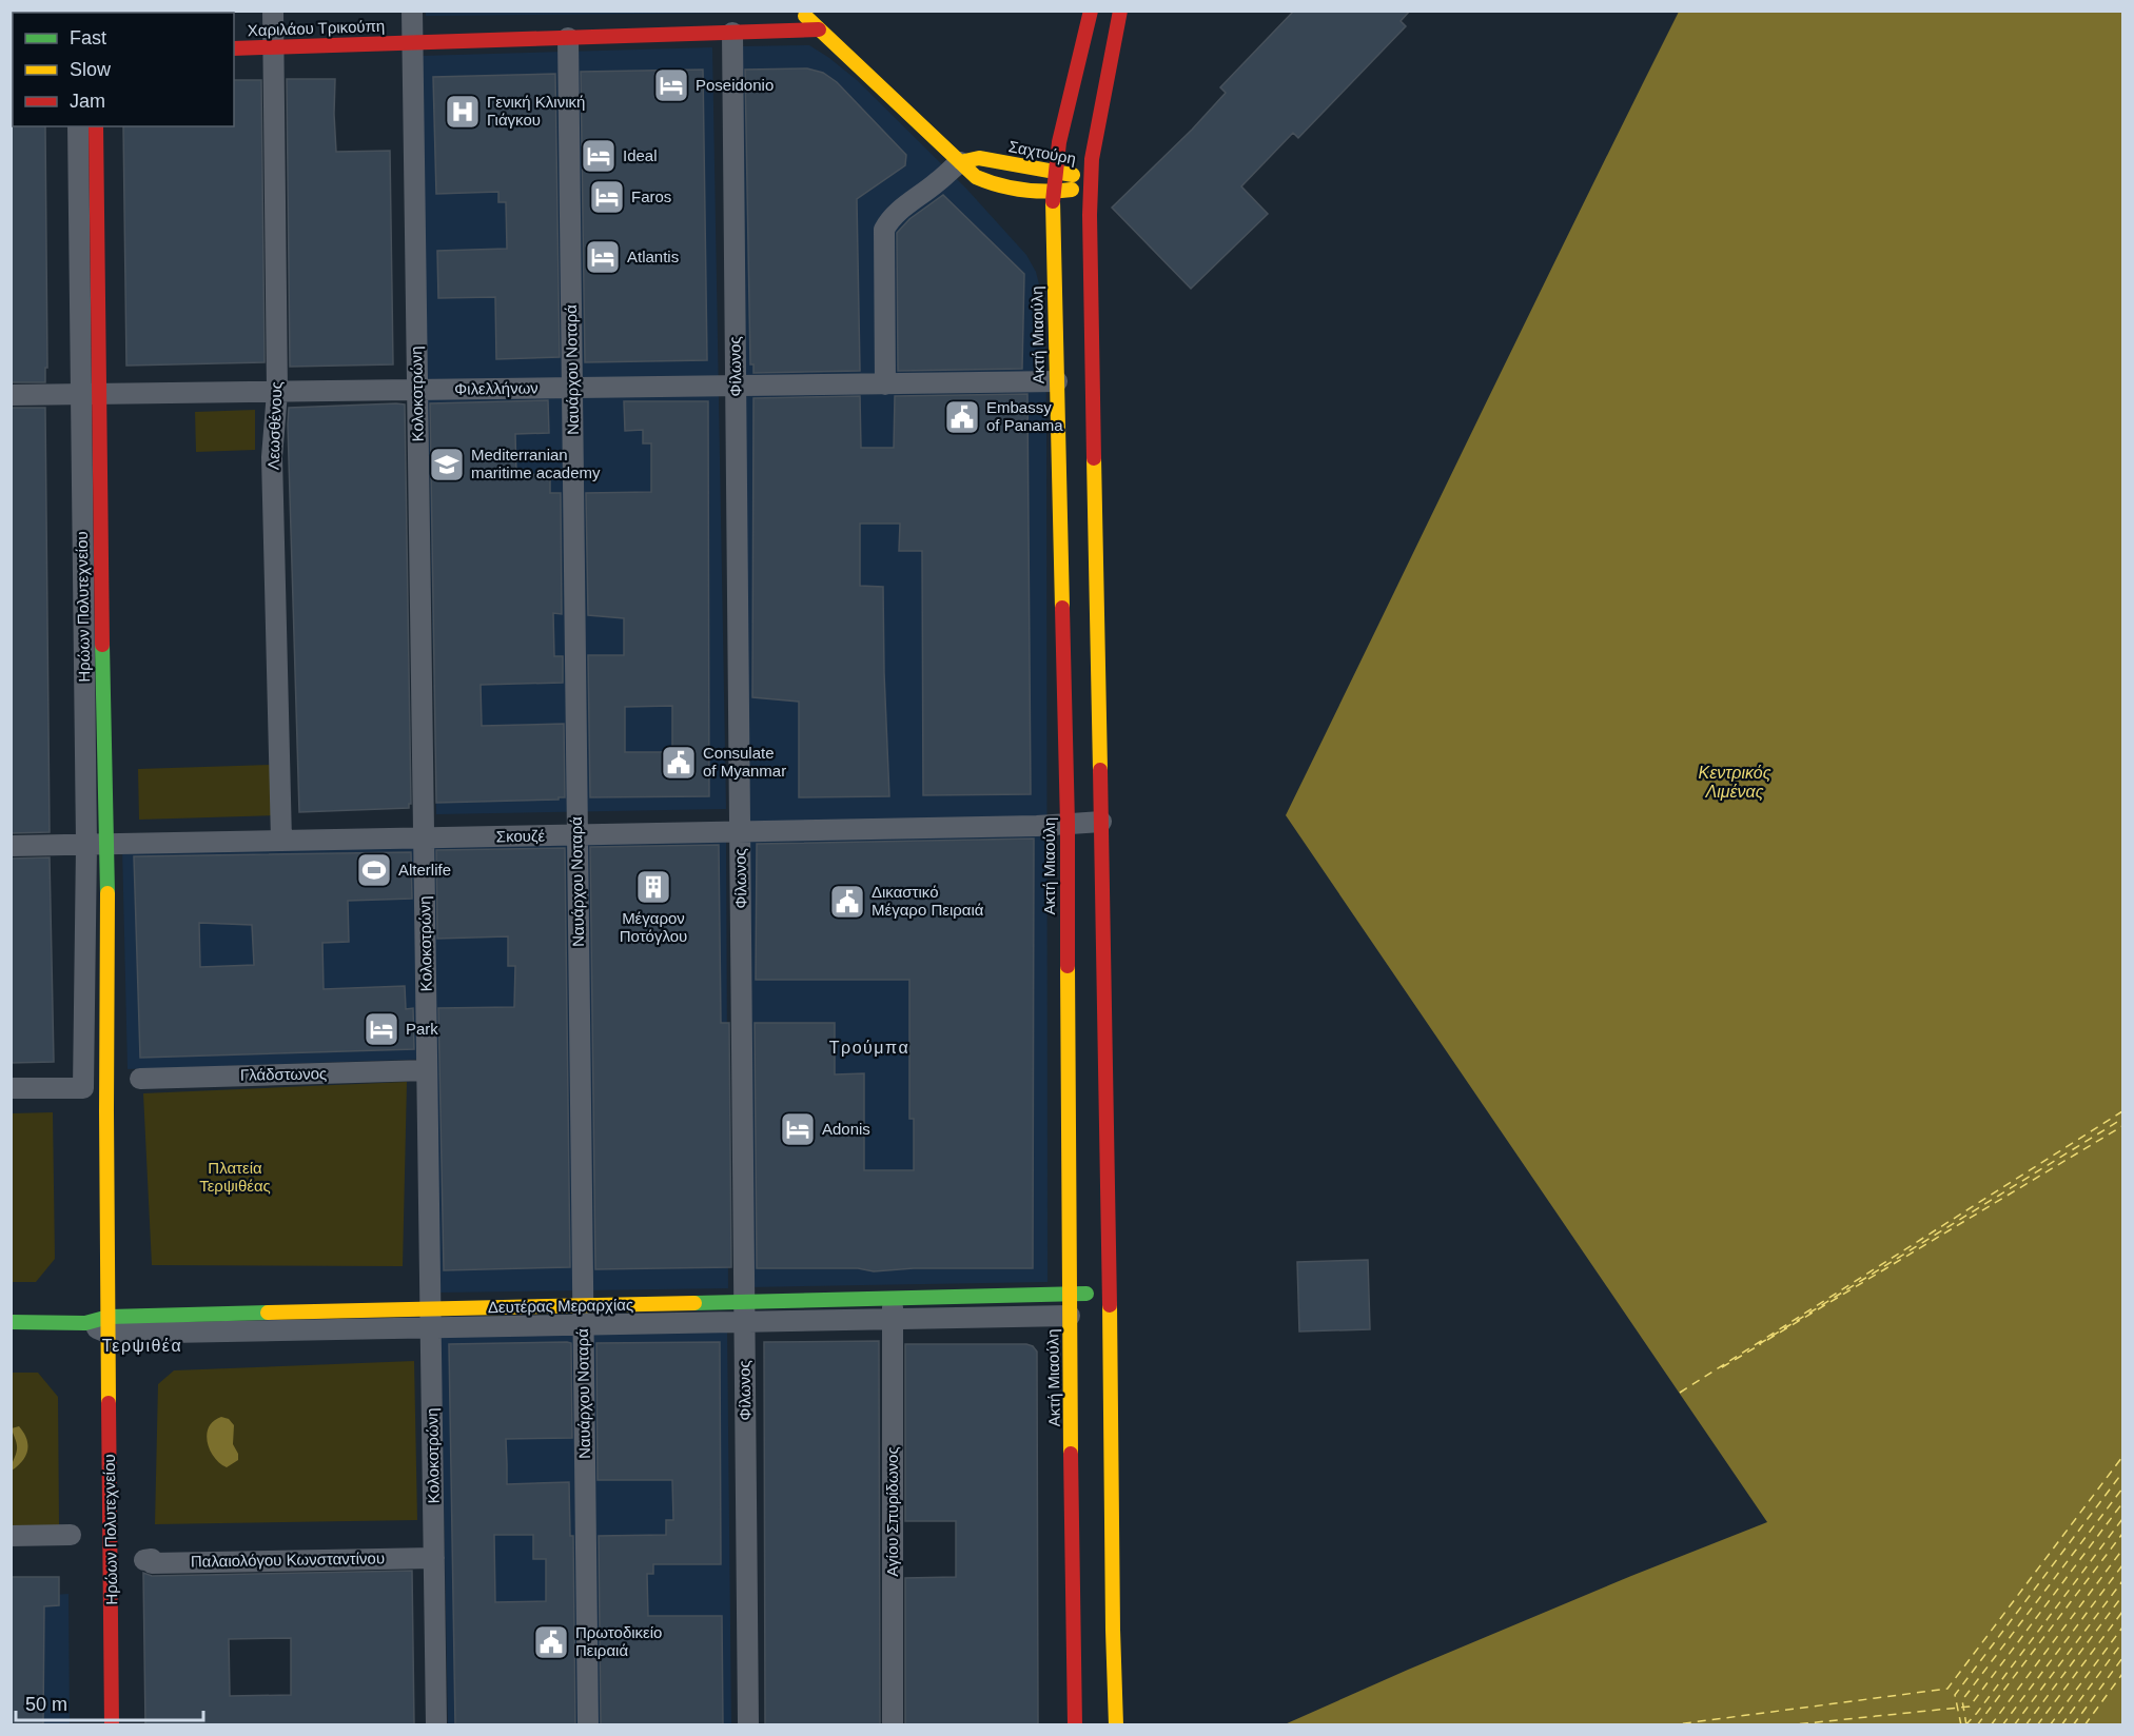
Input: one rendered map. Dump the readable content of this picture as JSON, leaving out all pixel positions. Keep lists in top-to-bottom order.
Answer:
{
  "streets": {
    "main road": [
      "Χαριλάου Τρικούπη",
      "Σαχτούρη",
      "Ακτή Μιαούλη",
      "Ηρώων Πολυτεχνείου",
      "Δευτέρας Μεραρχίας"
    ],
    "street": [
      "Φίλωνος",
      "Ναυάρχου Νοταρά",
      "Φιλελλήνων",
      "Κολοκοτρώνη",
      "Λεωσθένους",
      "Σκουζέ",
      "Γλάδστωνος",
      "Αγίου Σπυρίδωνος",
      "Παλαιολόγου Κωνσταντίνου"
    ]
  },
  "crossings": [
    ["Χαριλάου Τρικούπη", "Σαχτούρη"],
    ["Χαριλάου Τρικούπη", "Φίλωνος"],
    ["Χαριλάου Τρικούπη", "Ναυάρχου Νοταρά"],
    ["Χαριλάου Τρικούπη", "Κολοκοτρώνη"],
    ["Χαριλάου Τρικούπη", "Λεωσθένους"],
    ["Σαχτούρη", "Ακτή Μιαούλη"],
    ["Ακτή Μιαούλη", "Φιλελλήνων"],
    ["Ακτή Μιαούλη", "Σκουζέ"],
    ["Ακτή Μιαούλη", "Δευτέρας Μεραρχίας"],
    ["Φίλωνος", "Φιλελλήνων"],
    ["Φίλωνος", "Σκουζέ"],
    ["Φίλωνος", "Δευτέρας Μεραρχίας"],
    ["Ναυάρχου Νοταρά", "Φιλελλήνων"],
    ["Ναυάρχου Νοταρά", "Σκουζέ"],
    ["Ναυάρχου Νοταρά", "Δευτέρας Μεραρχίας"],
    ["Φιλελλήνων", "Κολοκοτρώνη"],
    ["Φιλελλήνων", "Λεωσθένους"],
    ["Φιλελλήνων", "Ηρώων Πολυτεχνείου"],
    ["Κολοκοτρώνη", "Σκουζέ"],
    ["Κολοκοτρώνη", "Γλάδστωνος"],
    ["Κολοκοτρώνη", "Δευτέρας Μεραρχίας"],
    ["Κολοκοτρώνη", "Παλαιολόγου Κωνσταντίνου"],
    ["Λεωσθένους", "Σκουζέ"],
    ["Ηρώων Πολυτεχνείου", "Σκουζέ"],
    ["Ηρώων Πολυτεχνείου", "Δευτέρας Μεραρχίας"],
    ["Δευτέρας Μεραρχίας", "Αγίου Σπυρίδωνος"]
  ],
  "districts": ["Τρούμπα", "Τερψιθέα"],
  "water": ["Κεντρικός Λιμένας"],
  "parks": ["Πλατεία Τερψιθέας"],
  "places": {
    "hotel": [
      "Poseidonio",
      "Ideal",
      "Faros",
      "Atlantis",
      "Park",
      "Adonis"
    ],
    "hospital": ["Γενική Κλινική Γιάγκου"],
    "public building": [
      "Embassy of Panama",
      "Consulate of Myanmar",
      "Δικαστικό Μέγαρο Πειραιά",
      "Πρωτοδικείο Πειραιά"
    ],
    "school or university": ["Mediterranian maritime academy"],
    "sports": ["Alterlife"],
    "building": ["Μέγαρον Ποτόγλου"]
  },
  "legend": ["Fast", "Slow", "Jam"],
  "scale_bar": "50 m"
}
